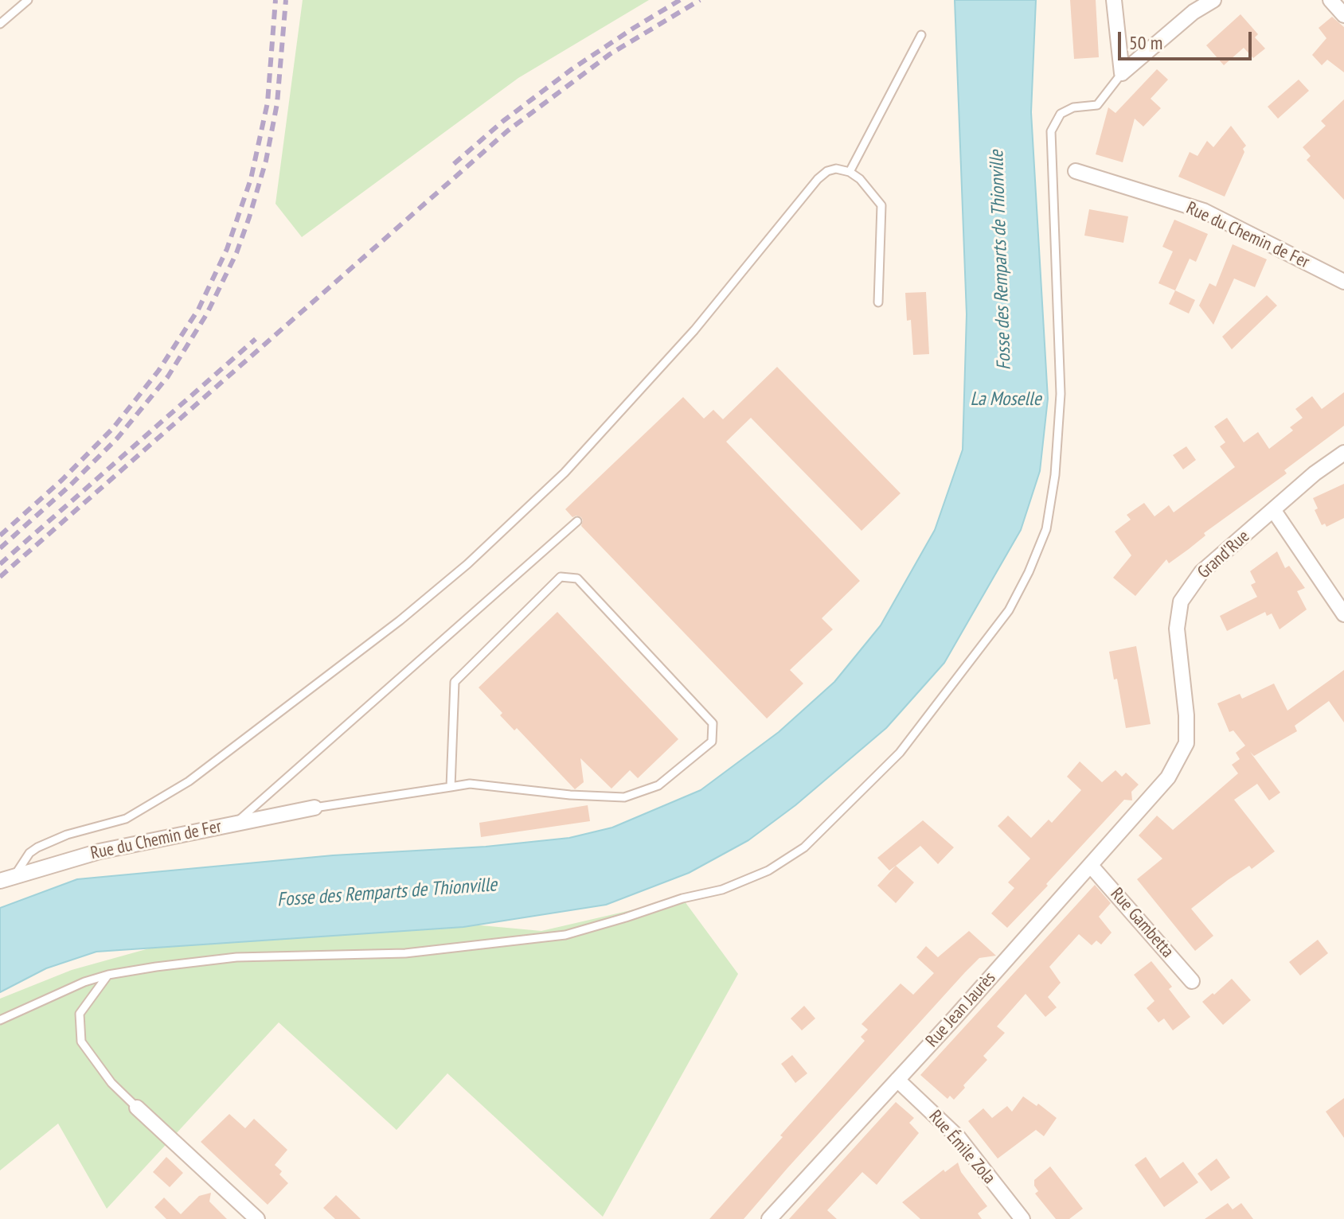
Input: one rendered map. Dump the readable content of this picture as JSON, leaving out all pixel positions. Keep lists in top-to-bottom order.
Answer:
{
  "streets": {
    "street": [
      "Rue du Chemin de Fer",
      "Grand'Rue",
      "Rue Gambetta",
      "Rue Jean Jaurès",
      "Rue Émile Zola"
    ]
  },
  "crossings": [
    ["Grand'Rue", "Rue Jean Jaurès"],
    ["Rue Gambetta", "Rue Jean Jaurès"],
    ["Rue Jean Jaurès", "Rue Émile Zola"]
  ],
  "water": ["Fosse des Remparts de Thionville", "La Moselle"],
  "scale_bar": "50 m"
}
